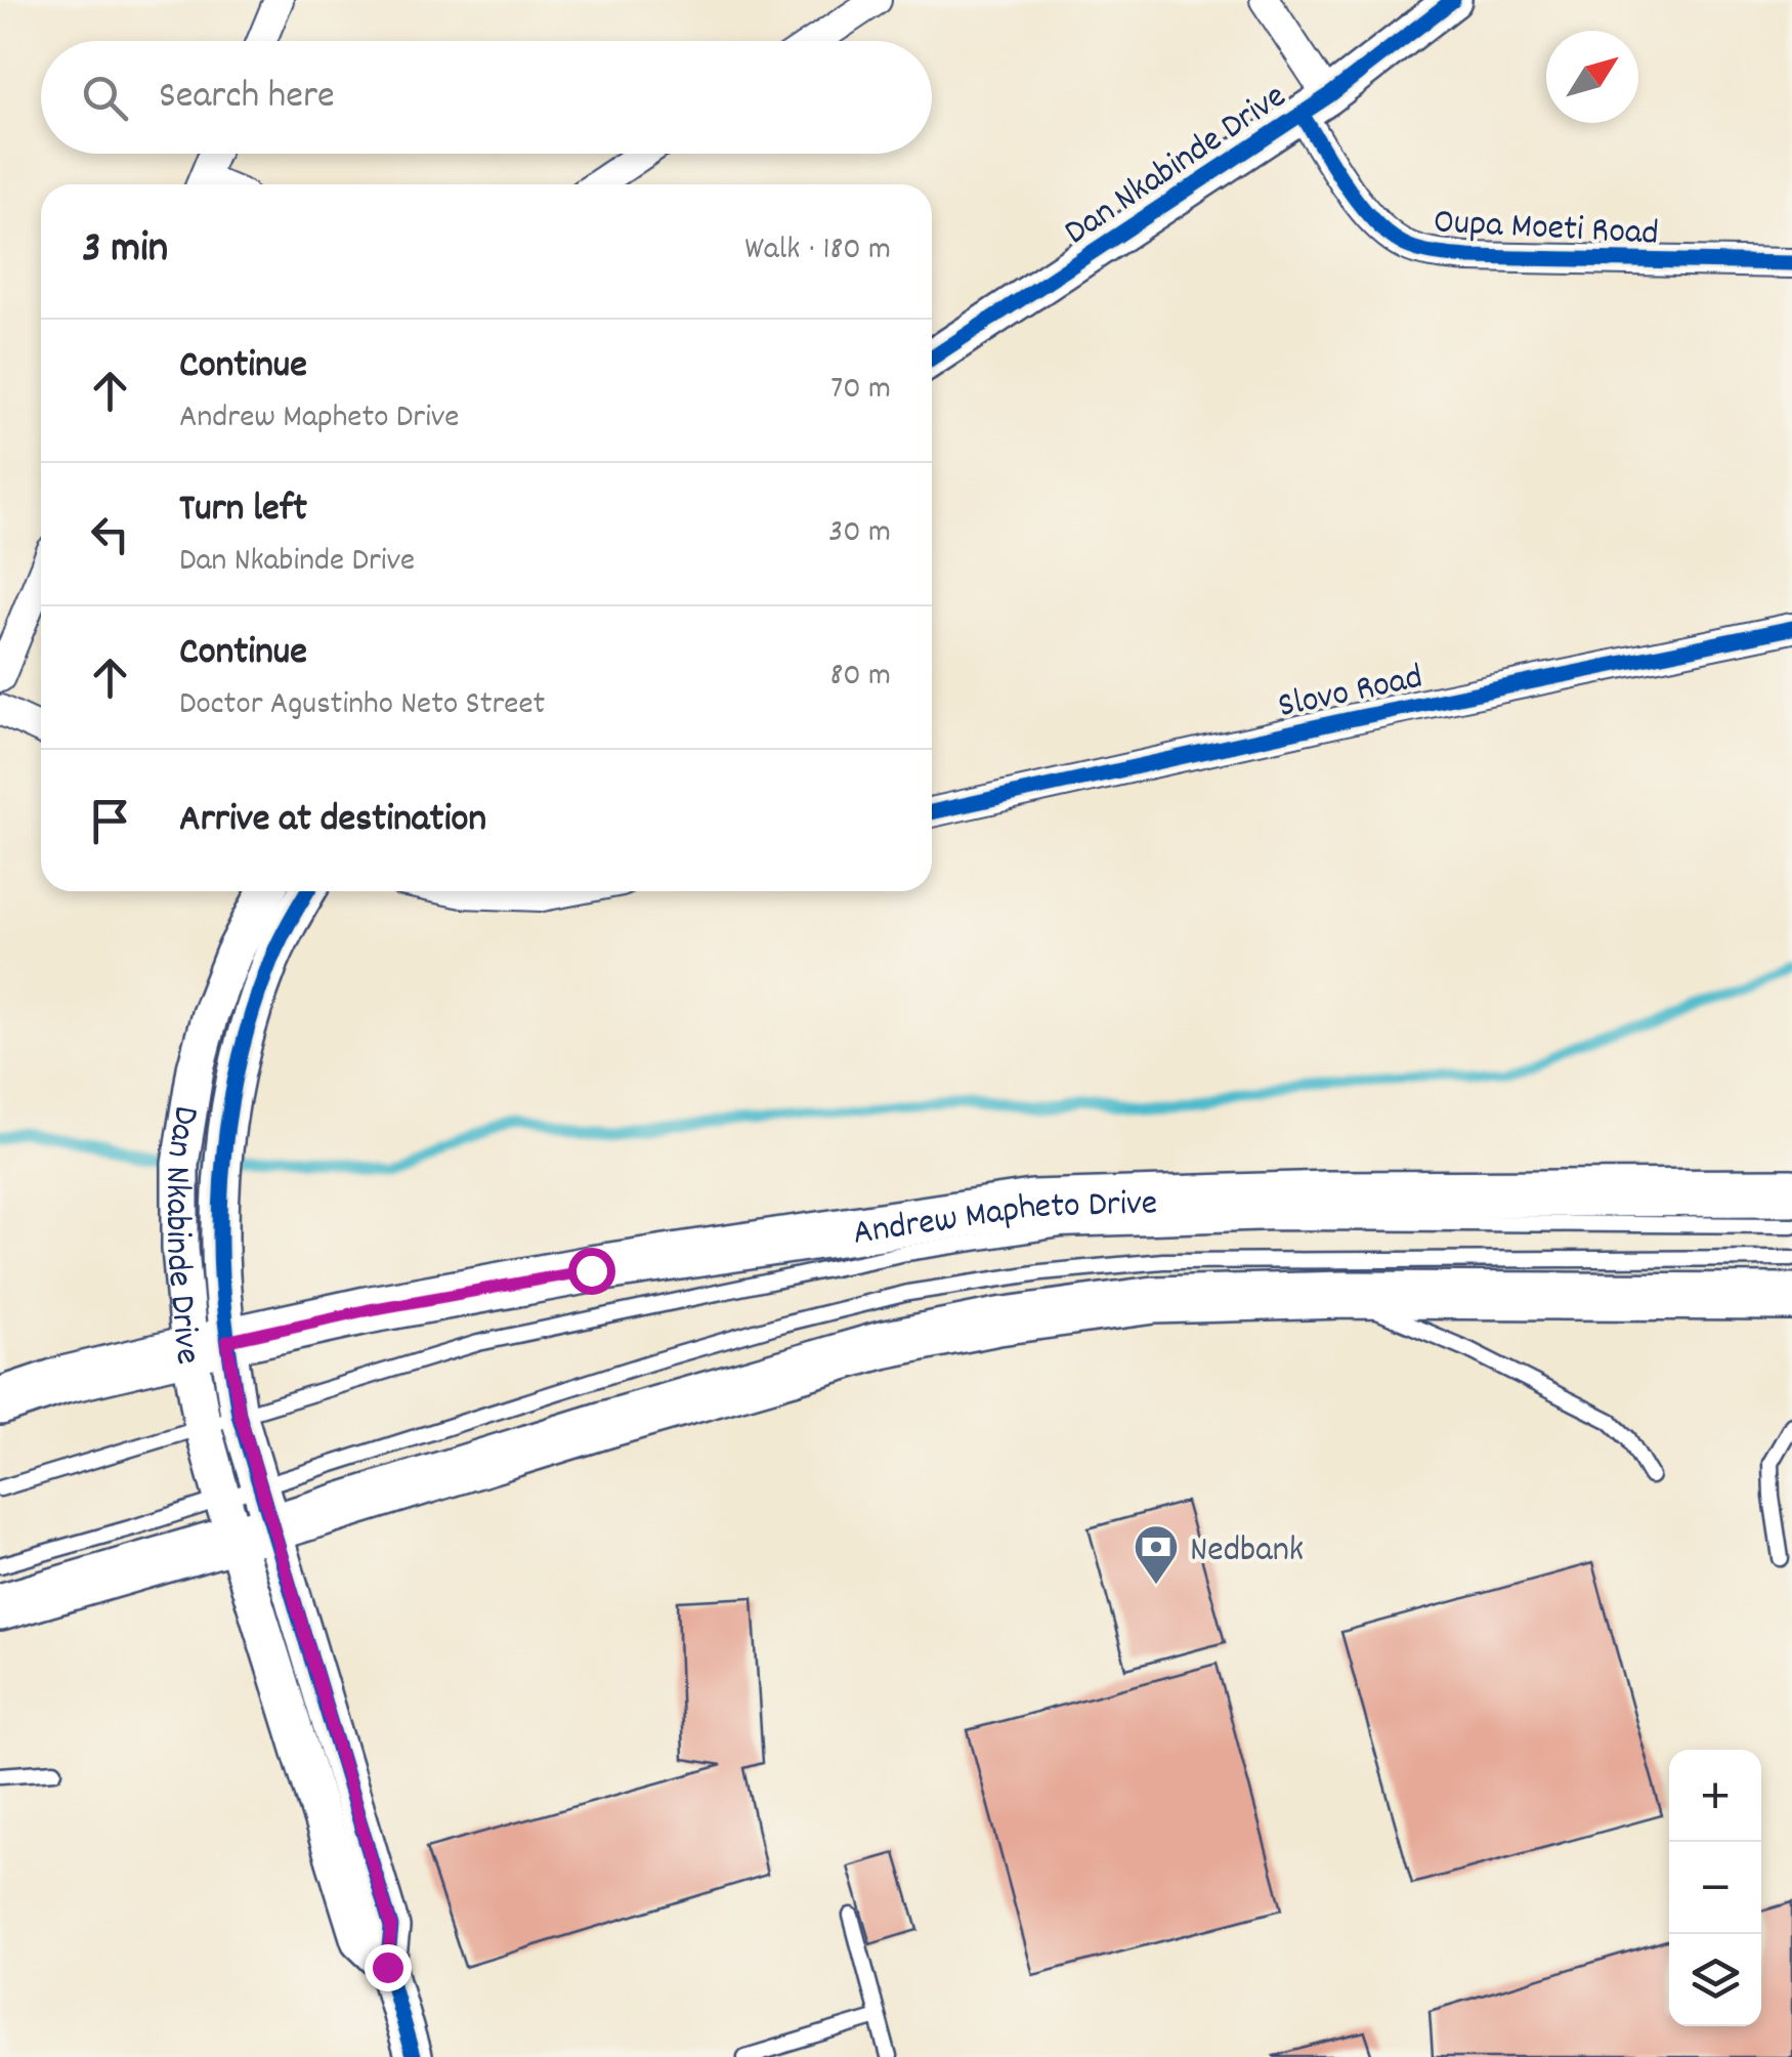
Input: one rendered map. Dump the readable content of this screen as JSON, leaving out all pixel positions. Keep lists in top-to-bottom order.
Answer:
{
  "streets": {
    "main road": ["Andrew Mapheto Drive"],
    "street": ["Dan Nkabinde Drive", "Oupa Moeti Road", "Slovo Road"]
  },
  "crossings": [
    ["Dan Nkabinde Drive", "Oupa Moeti Road"],
    ["Dan Nkabinde Drive", "Andrew Mapheto Drive"]
  ],
  "places": {
    "bank": ["Nedbank"]
  },
  "north": "top right",
  "page": {
    "search": "Search here",
    "heading": ["3 min", "Walk · 180 m"],
    "list": [
      ["Continue", "Andrew Mapheto Drive", "70 m"],
      ["Turn left", "Dan Nkabinde Drive", "30 m"],
      ["Continue", "Doctor Agustinho Neto Street", "80 m"],
      "Arrive at destination"
    ],
    "map_buttons": ["+", "−"]
  }
}
